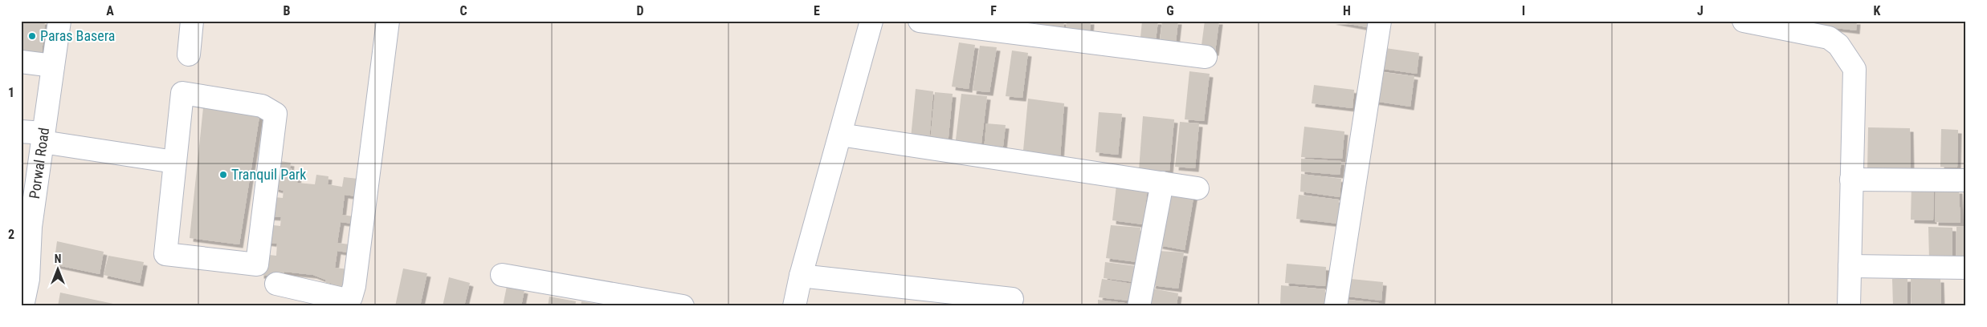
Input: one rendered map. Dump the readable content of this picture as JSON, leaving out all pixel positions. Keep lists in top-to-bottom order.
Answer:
{
  "streets": {
    "street": ["Porwal Road"]
  },
  "places": ["Paras Basera", "Tranquil Park"],
  "north": "top",
  "grid": {
    "columns": [
      "A",
      "B",
      "C",
      "D",
      "E",
      "F",
      "G",
      "H",
      "I",
      "J",
      "K"
    ],
    "rows": ["1", "2"]
  }
}
